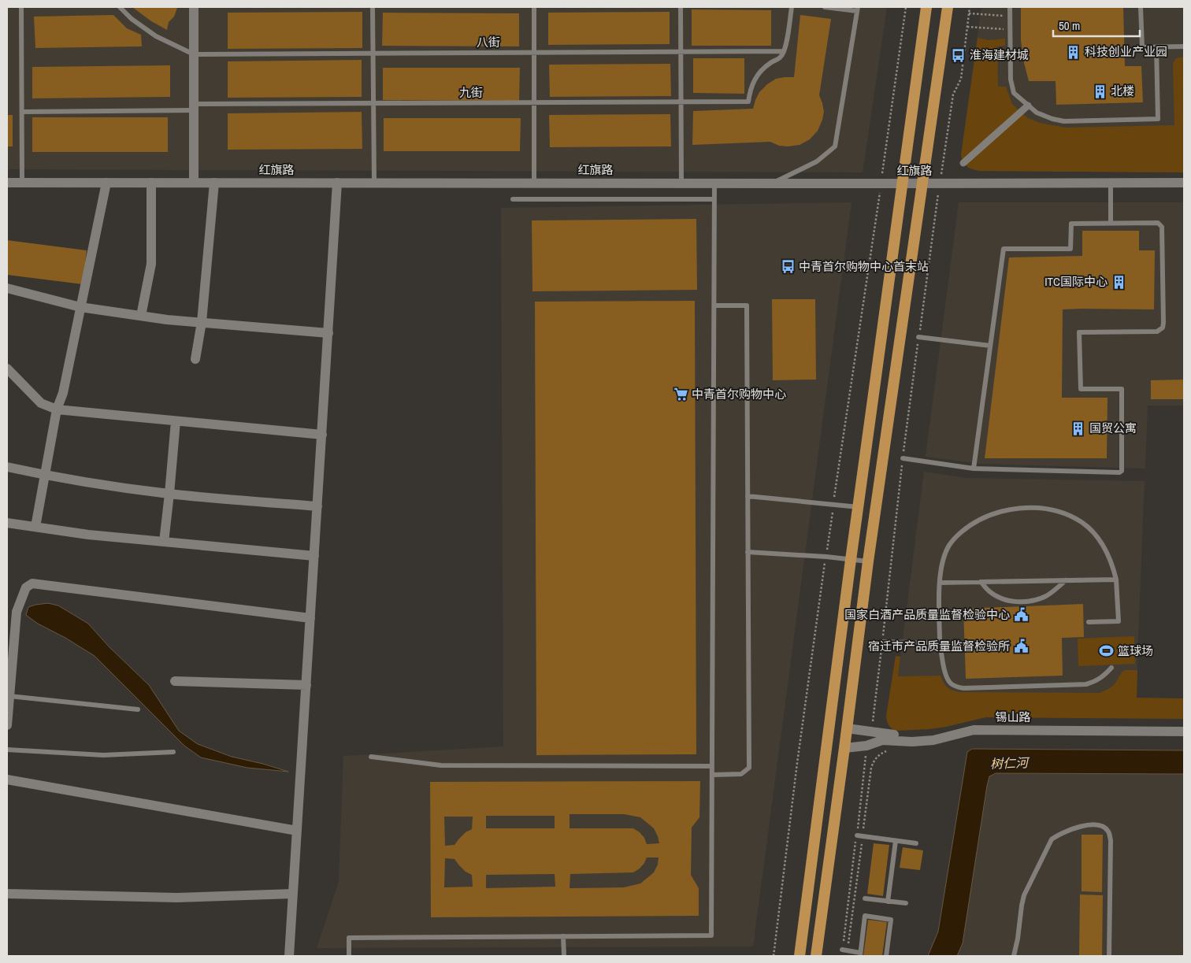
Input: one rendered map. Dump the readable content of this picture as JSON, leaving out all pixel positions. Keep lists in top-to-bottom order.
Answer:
{
  "streets": {
    "street": ["红旗路", "锡山路"],
    "lane": ["八街", "九街"]
  },
  "crossings": [
    ["八街", "九街"]
  ],
  "water": ["树仁河"],
  "places": {
    "building": [
      "科技创业产业园",
      "北楼",
      "ITC国际中心",
      "国贸公寓"
    ],
    "bus stop": ["淮海建材城", "中青首尔购物中心首末站"],
    "supermarket": ["中青首尔购物中心"],
    "public building": ["国家白酒产品质量监督检验中心", "宿迁市产品质量监督检验所"],
    "sports": ["篮球场"]
  },
  "scale_bar": "50 m"
}
